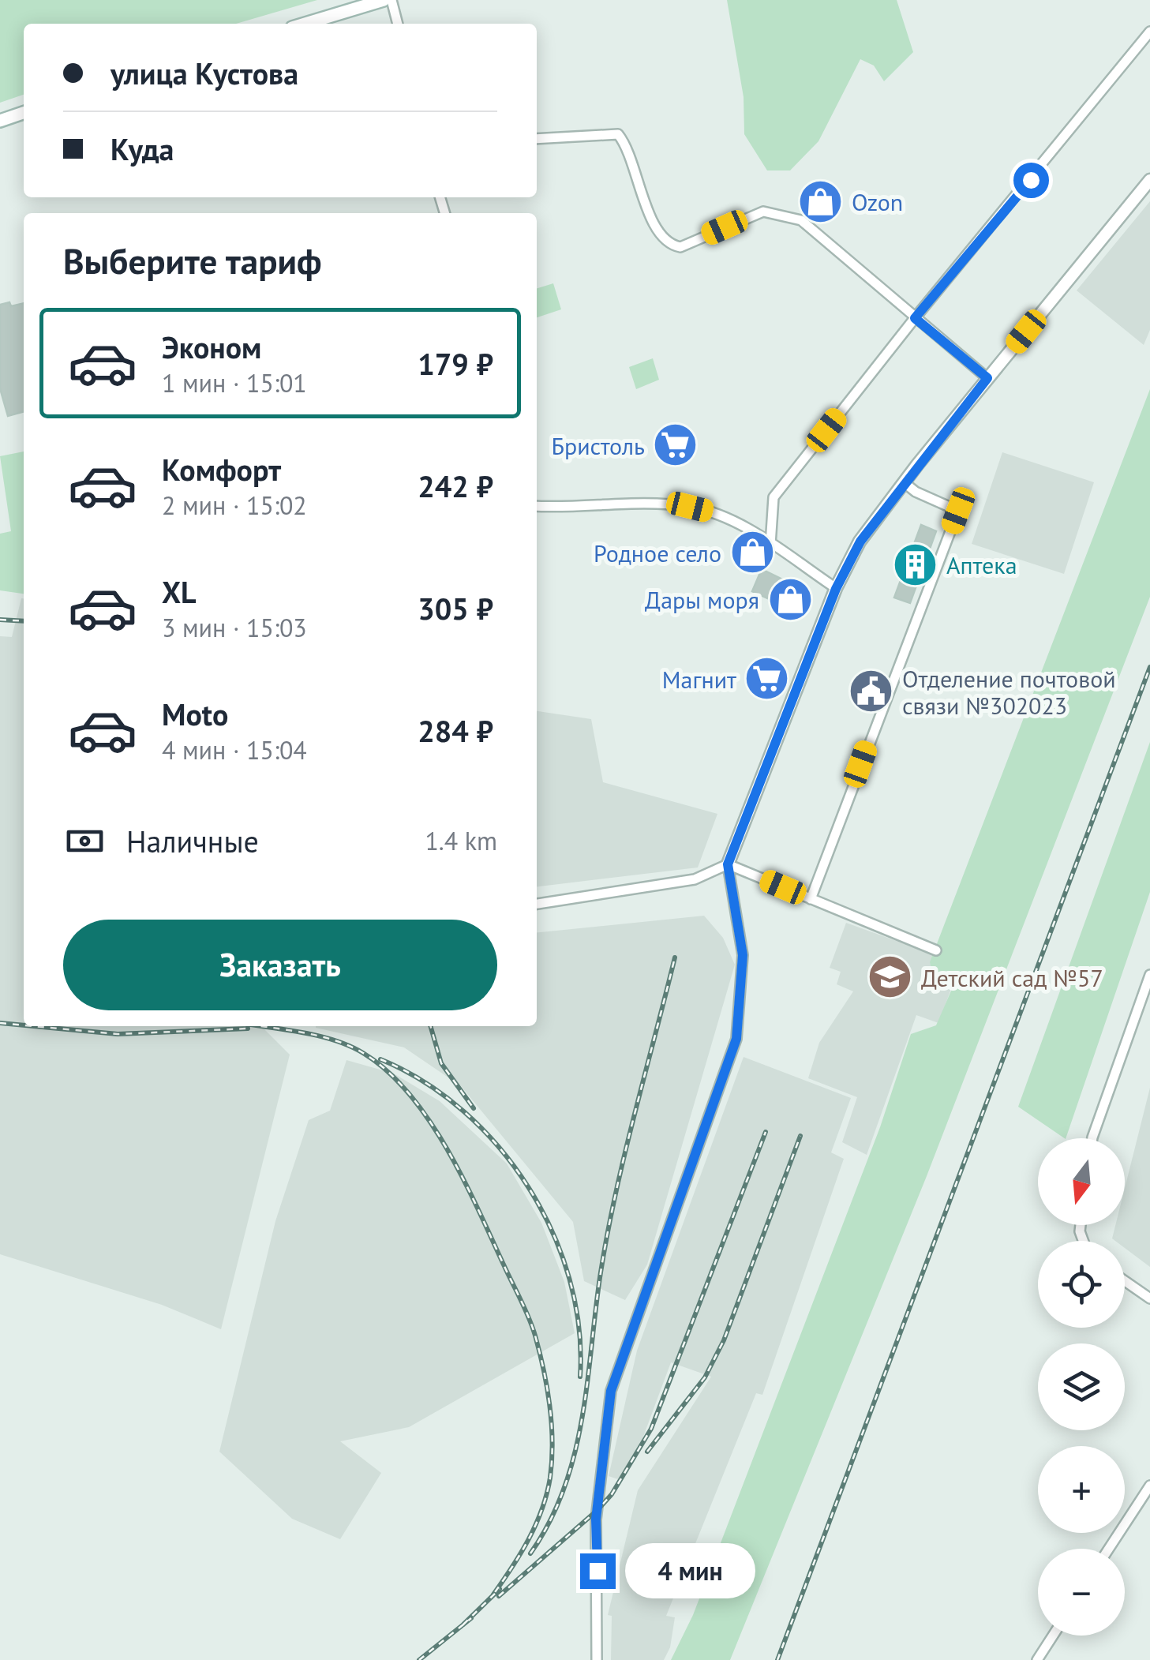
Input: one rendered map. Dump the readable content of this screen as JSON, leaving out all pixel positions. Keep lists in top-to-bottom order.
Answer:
{
  "places": {
    "shop": ["Ozon", "Родное село", "Дары моря"],
    "supermarket": ["Бристоль", "Магнит"],
    "building": ["Аптека"],
    "public building": ["Отделение почтовой связи №302023"],
    "school or university": ["Детский сад №57"]
  },
  "north": "bottom",
  "page": {
    "banner": ["улица Кустова", "Куда"],
    "heading": "Выберите тариф",
    "list": [
      {
        "name": "Эконом",
        "note": "1 мин · 15:01",
        "value": "179 ₽"
      },
      {
        "name": "Комфорт",
        "note": "2 мин · 15:02",
        "value": "242 ₽"
      },
      {
        "name": "XL",
        "note": "3 мин · 15:03",
        "value": "305 ₽"
      },
      {
        "name": "Moto",
        "note": "4 мин · 15:04",
        "value": "284 ₽"
      }
    ],
    "pay": ["Наличные", "1.4 km"],
    "buttons": "Заказать",
    "map_buttons": ["+", "−"],
    "bubble": "4 мин"
  }
}
